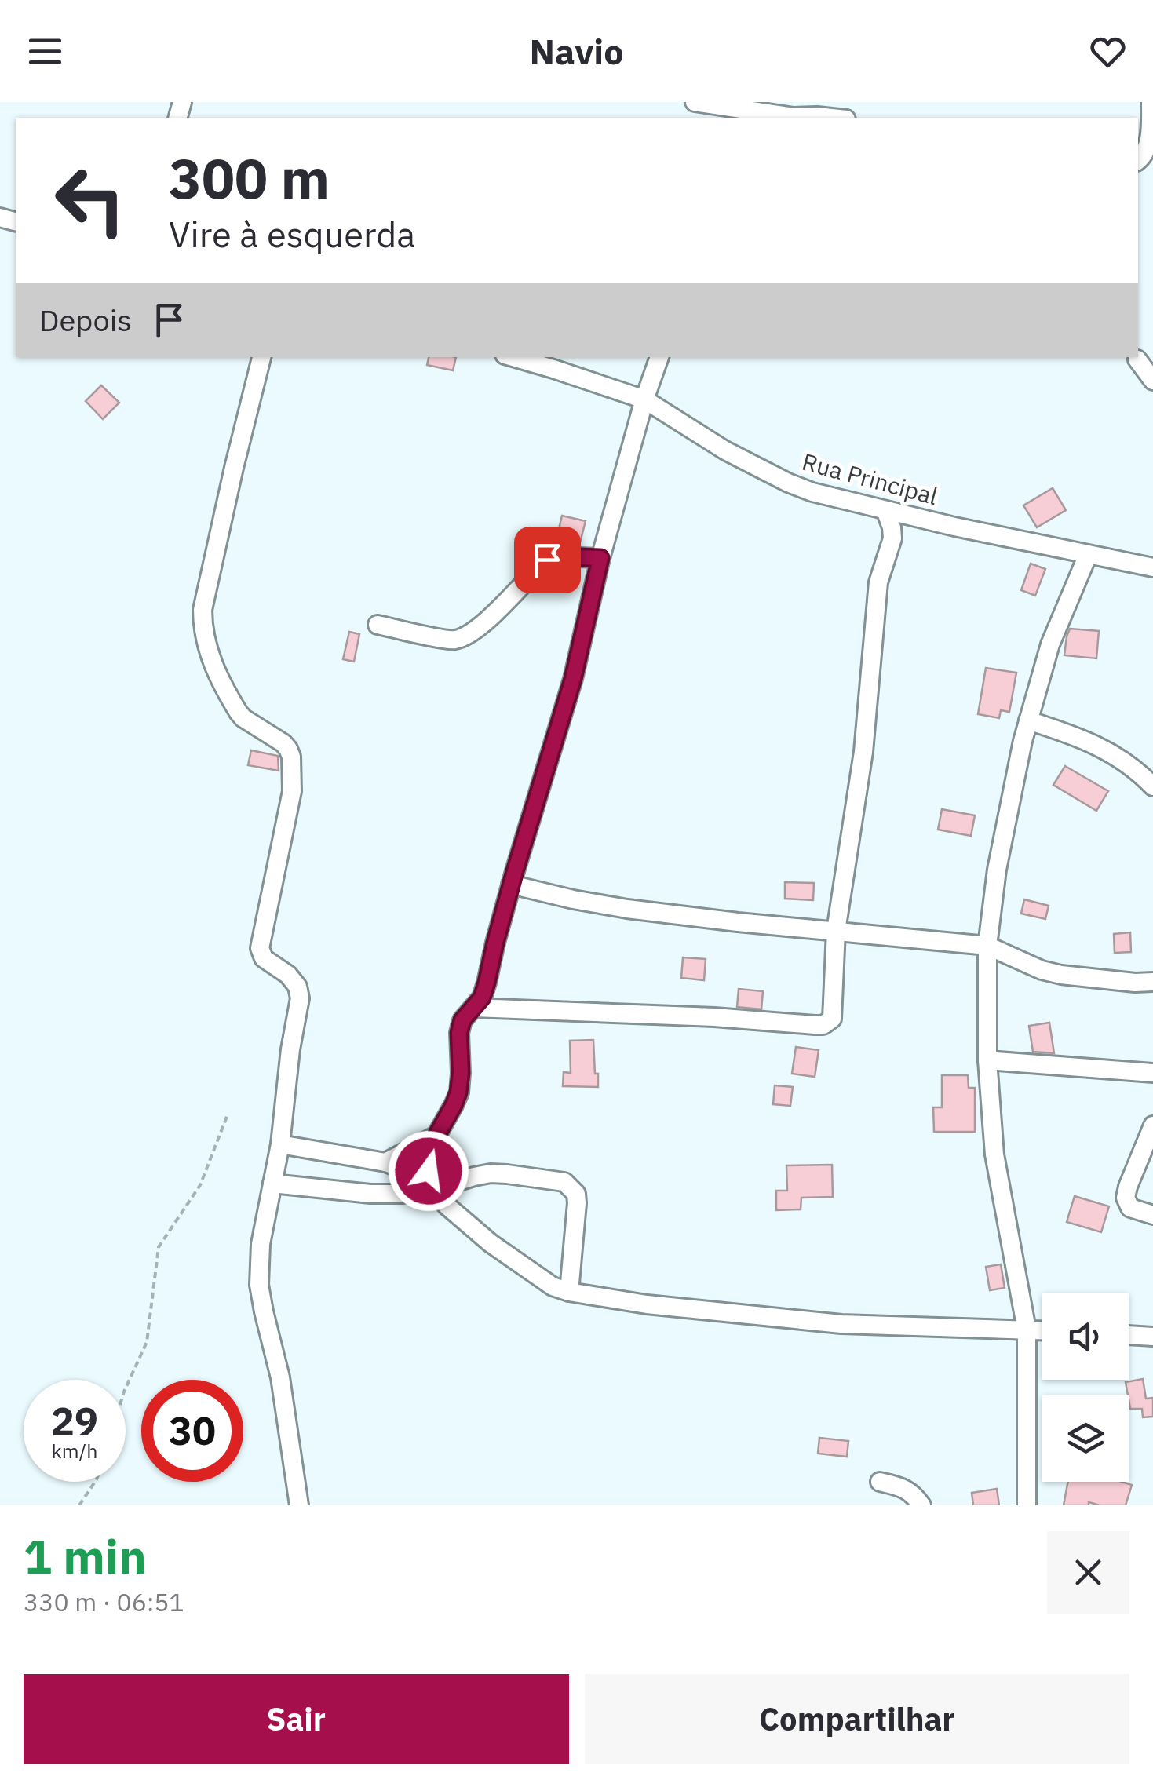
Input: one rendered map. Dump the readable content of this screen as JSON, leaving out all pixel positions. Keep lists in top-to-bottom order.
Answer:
{
  "streets": {
    "street": ["Rua Principal"]
  },
  "page": {
    "header": "Navio",
    "turn": ["300 m", "Vire à esquerda"],
    "then": "Depois",
    "speed": "29 km/h",
    "limit": "30",
    "heading": ["1 min", "330 m · 06:51"],
    "buttons": ["Sair", "Compartilhar"]
  }
}
